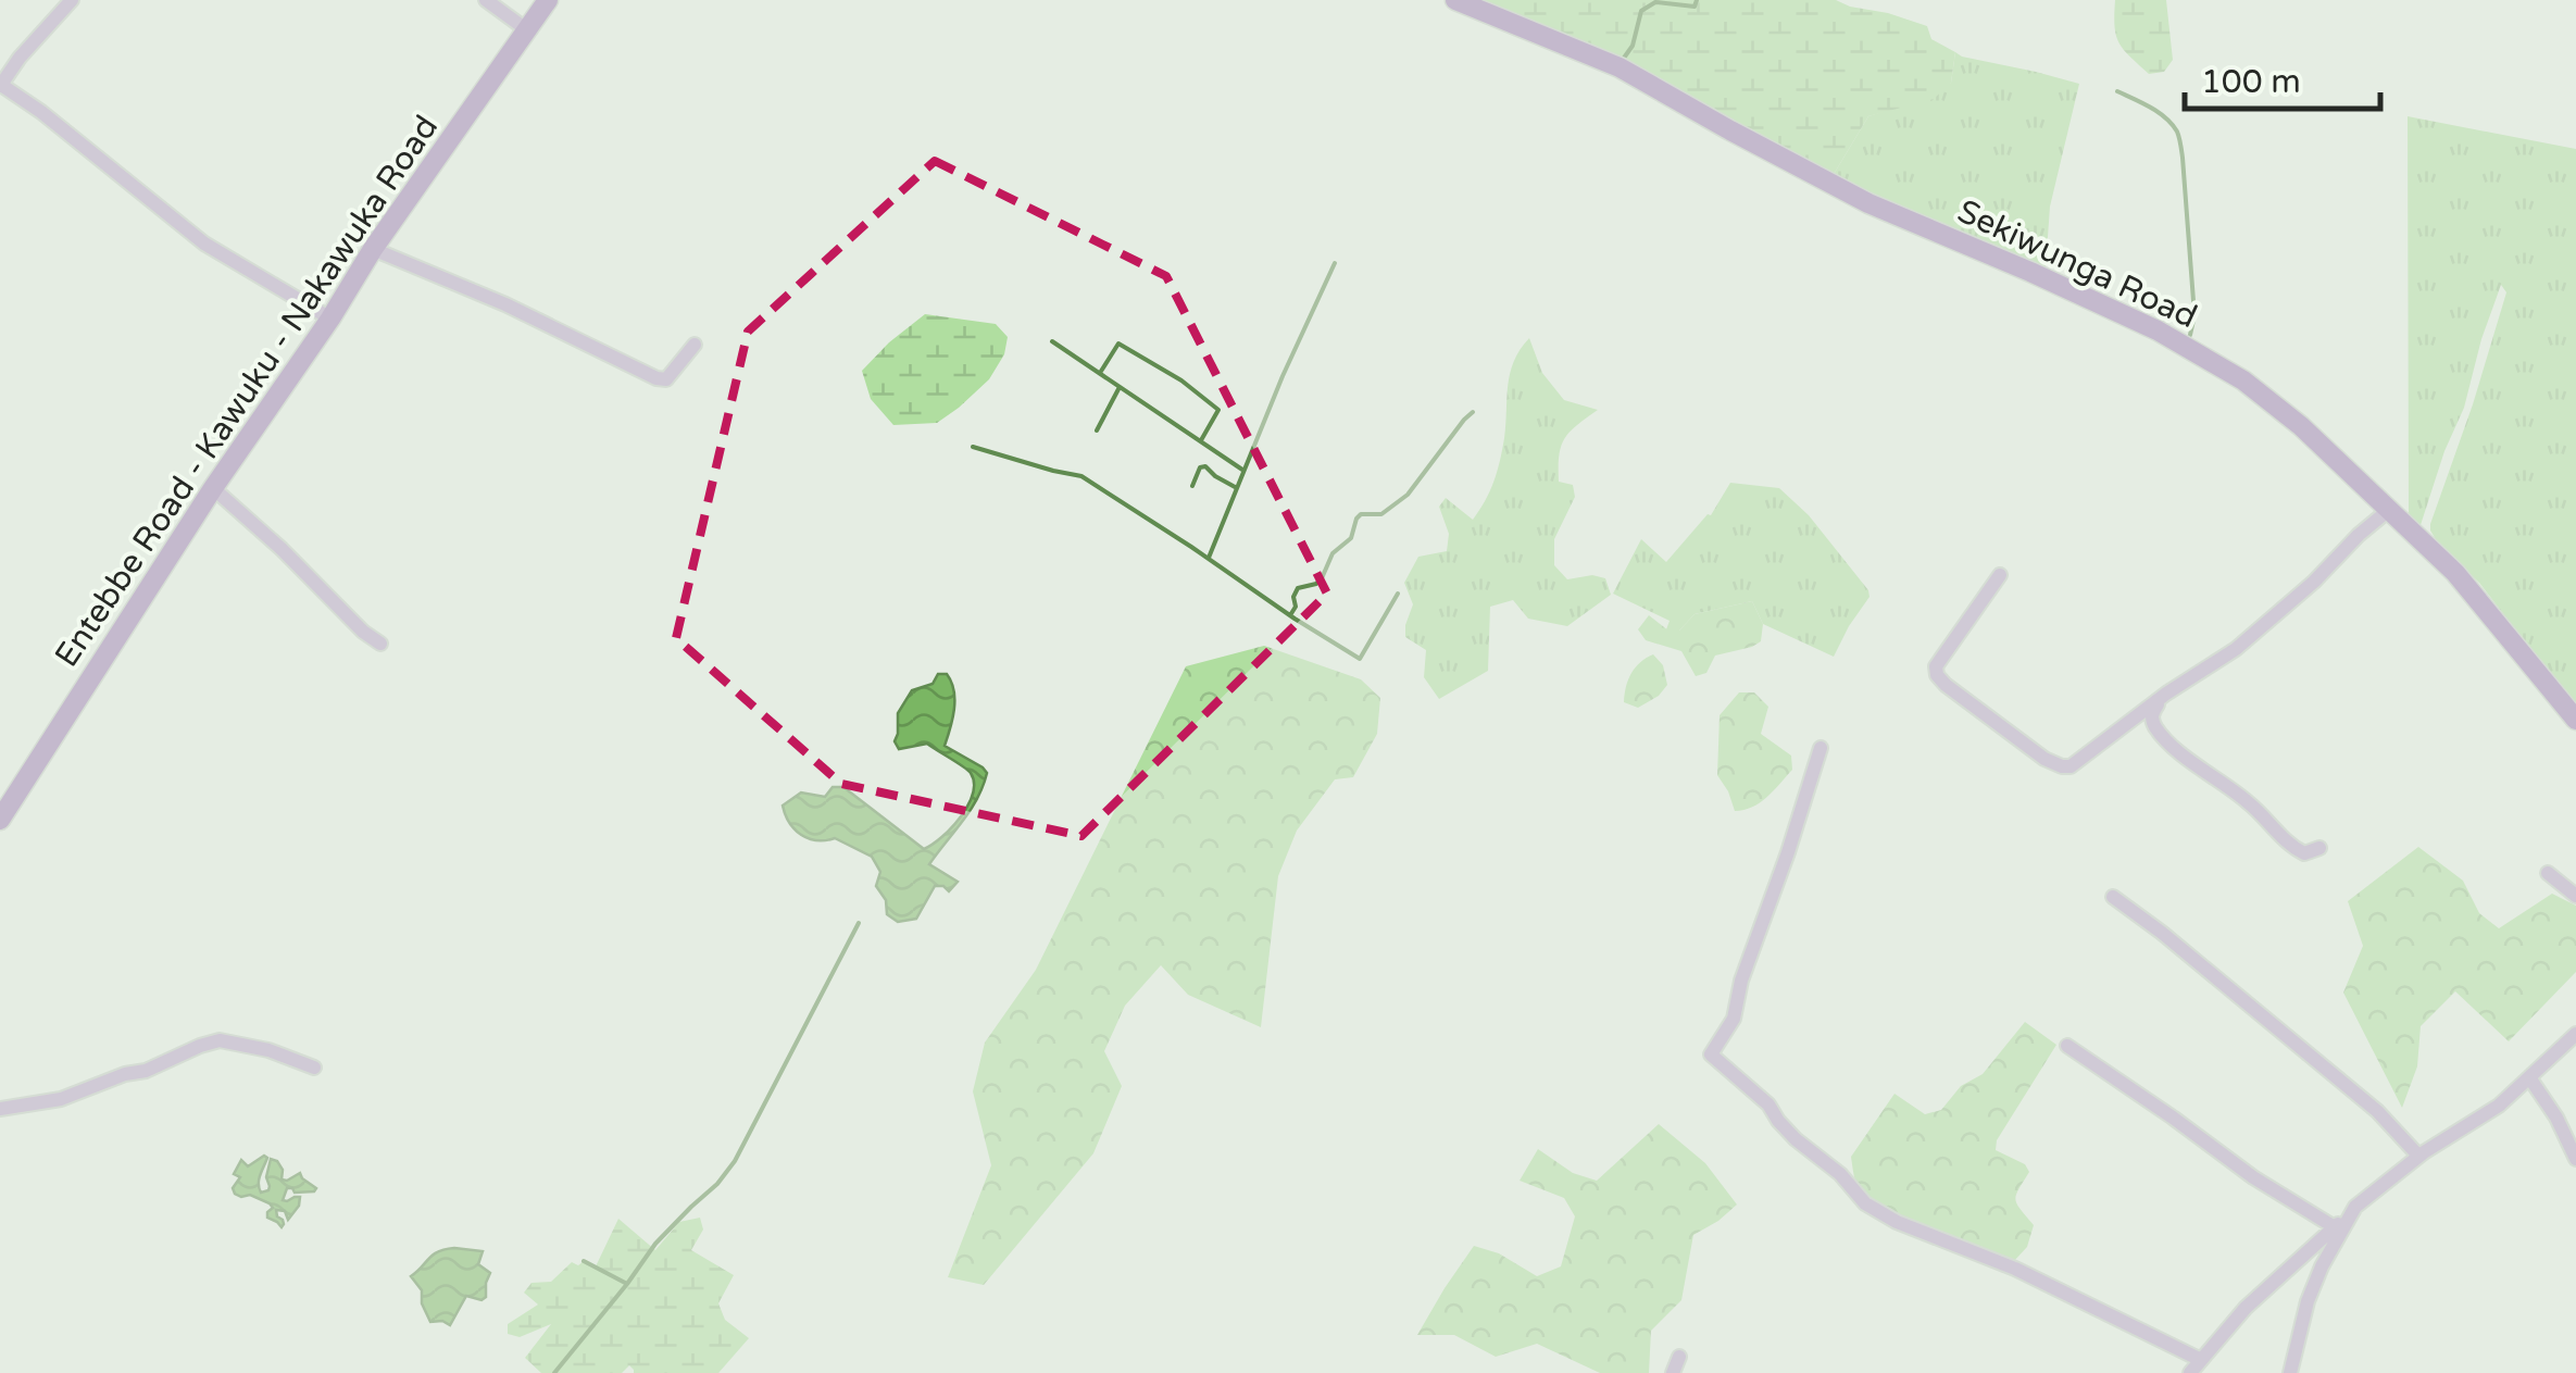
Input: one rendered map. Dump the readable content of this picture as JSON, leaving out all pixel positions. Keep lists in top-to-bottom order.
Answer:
{
  "streets": {
    "main road": ["Sekiwunga Road", "Entebbe Road - Kawuku - Nakawuka Road"]
  },
  "scale_bar": "100 m"
}
